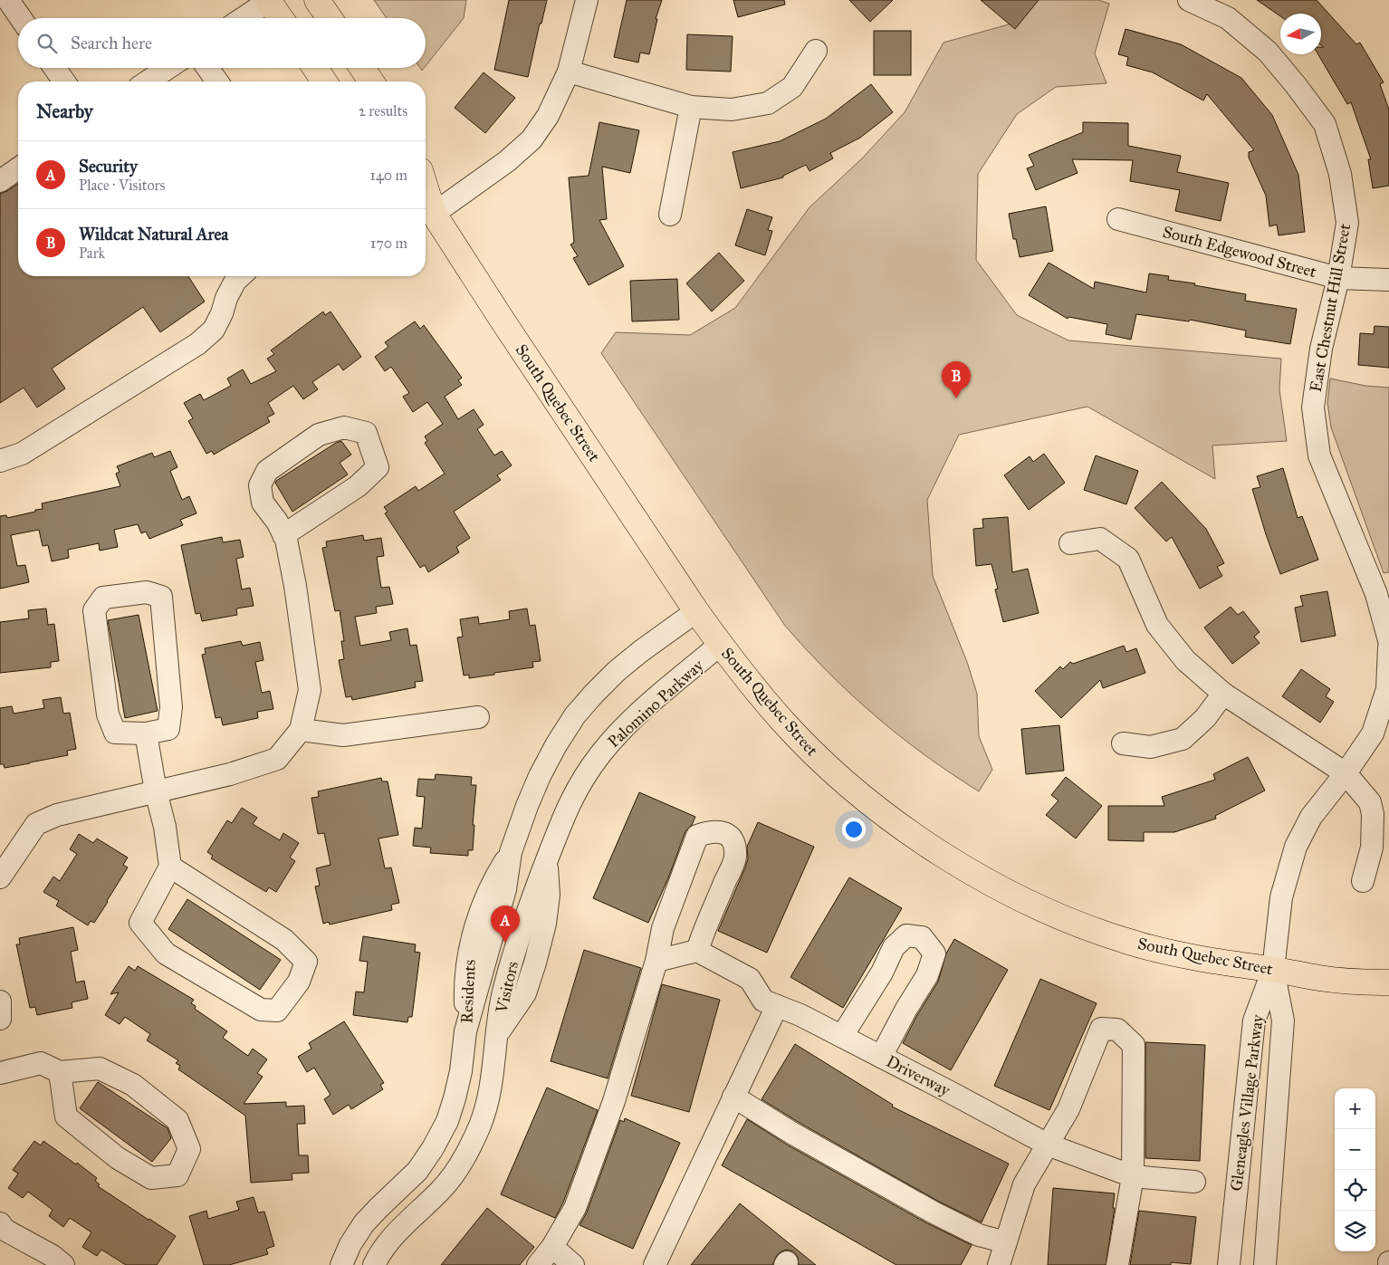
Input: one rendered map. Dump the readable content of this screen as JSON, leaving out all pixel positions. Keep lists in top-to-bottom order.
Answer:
{
  "streets": {
    "main road": ["South Quebec Street"],
    "street": [
      "South Edgewood Street",
      "East Chestnut Hill Street",
      "Palomino Parkway",
      "Visitors",
      "Residents",
      "Driverway",
      "Gleneagles Village Parkway"
    ]
  },
  "crossings": [
    ["South Edgewood Street", "East Chestnut Hill Street"],
    ["South Quebec Street", "Palomino Parkway"],
    ["South Quebec Street", "Visitors"],
    ["South Quebec Street", "Gleneagles Village Parkway"],
    ["Palomino Parkway", "Residents"]
  ],
  "north": "left",
  "page": {
    "search": "Search here",
    "heading": ["Nearby", "2 results"],
    "list": [
      {
        "mark": "A",
        "name": "Security",
        "note": "Place · Visitors",
        "value": "140 m"
      },
      {
        "mark": "B",
        "name": "Wildcat Natural Area",
        "note": "Park",
        "value": "170 m"
      }
    ],
    "pins": ["B", "A"],
    "map_buttons": ["+", "−"]
  }
}
